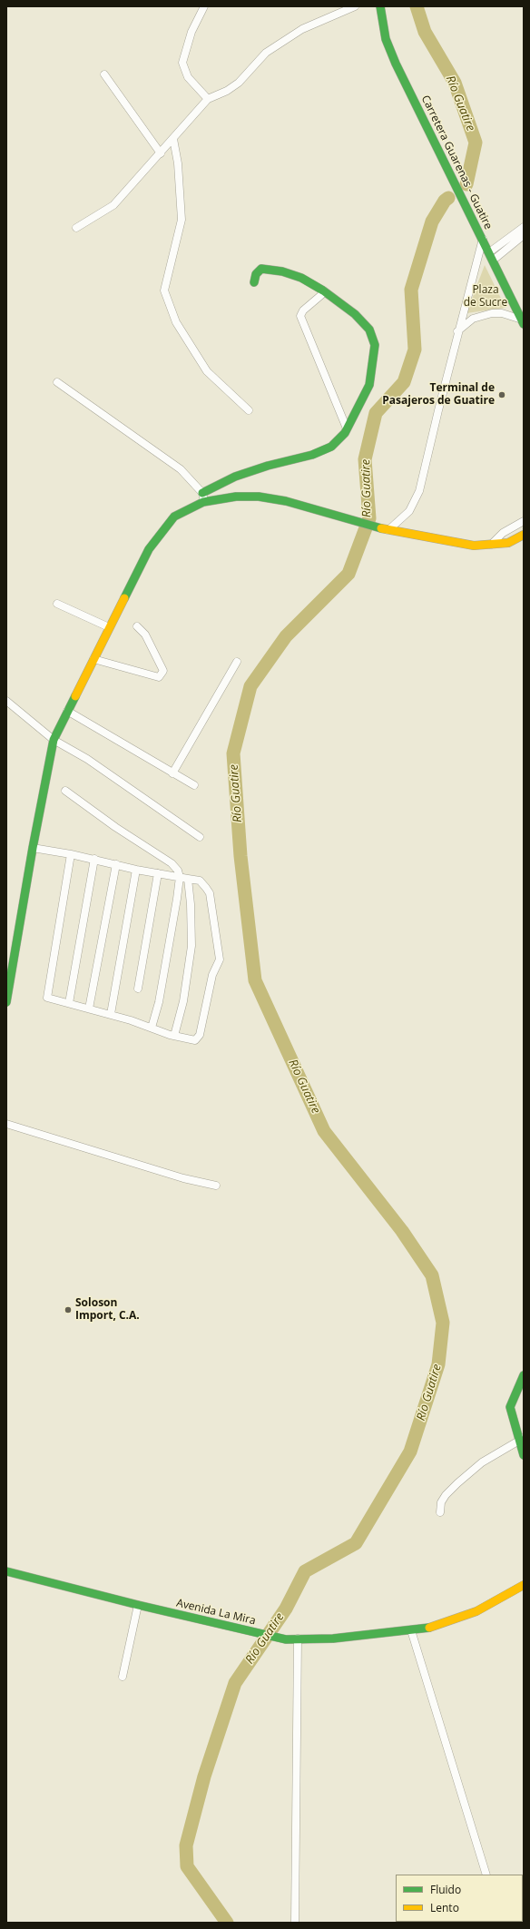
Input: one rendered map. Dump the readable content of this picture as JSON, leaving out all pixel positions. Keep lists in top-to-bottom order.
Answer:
{
  "streets": {
    "street": ["Carretera Guarenas - Guatire", "Avenida La Mira"]
  },
  "water": ["Río Guatire"],
  "parks": ["Plaza de Sucre"],
  "places": ["Terminal de Pasajeros de Guatire", "Soloson Import, C.A."],
  "legend": ["Fluido", "Lento"]
}
